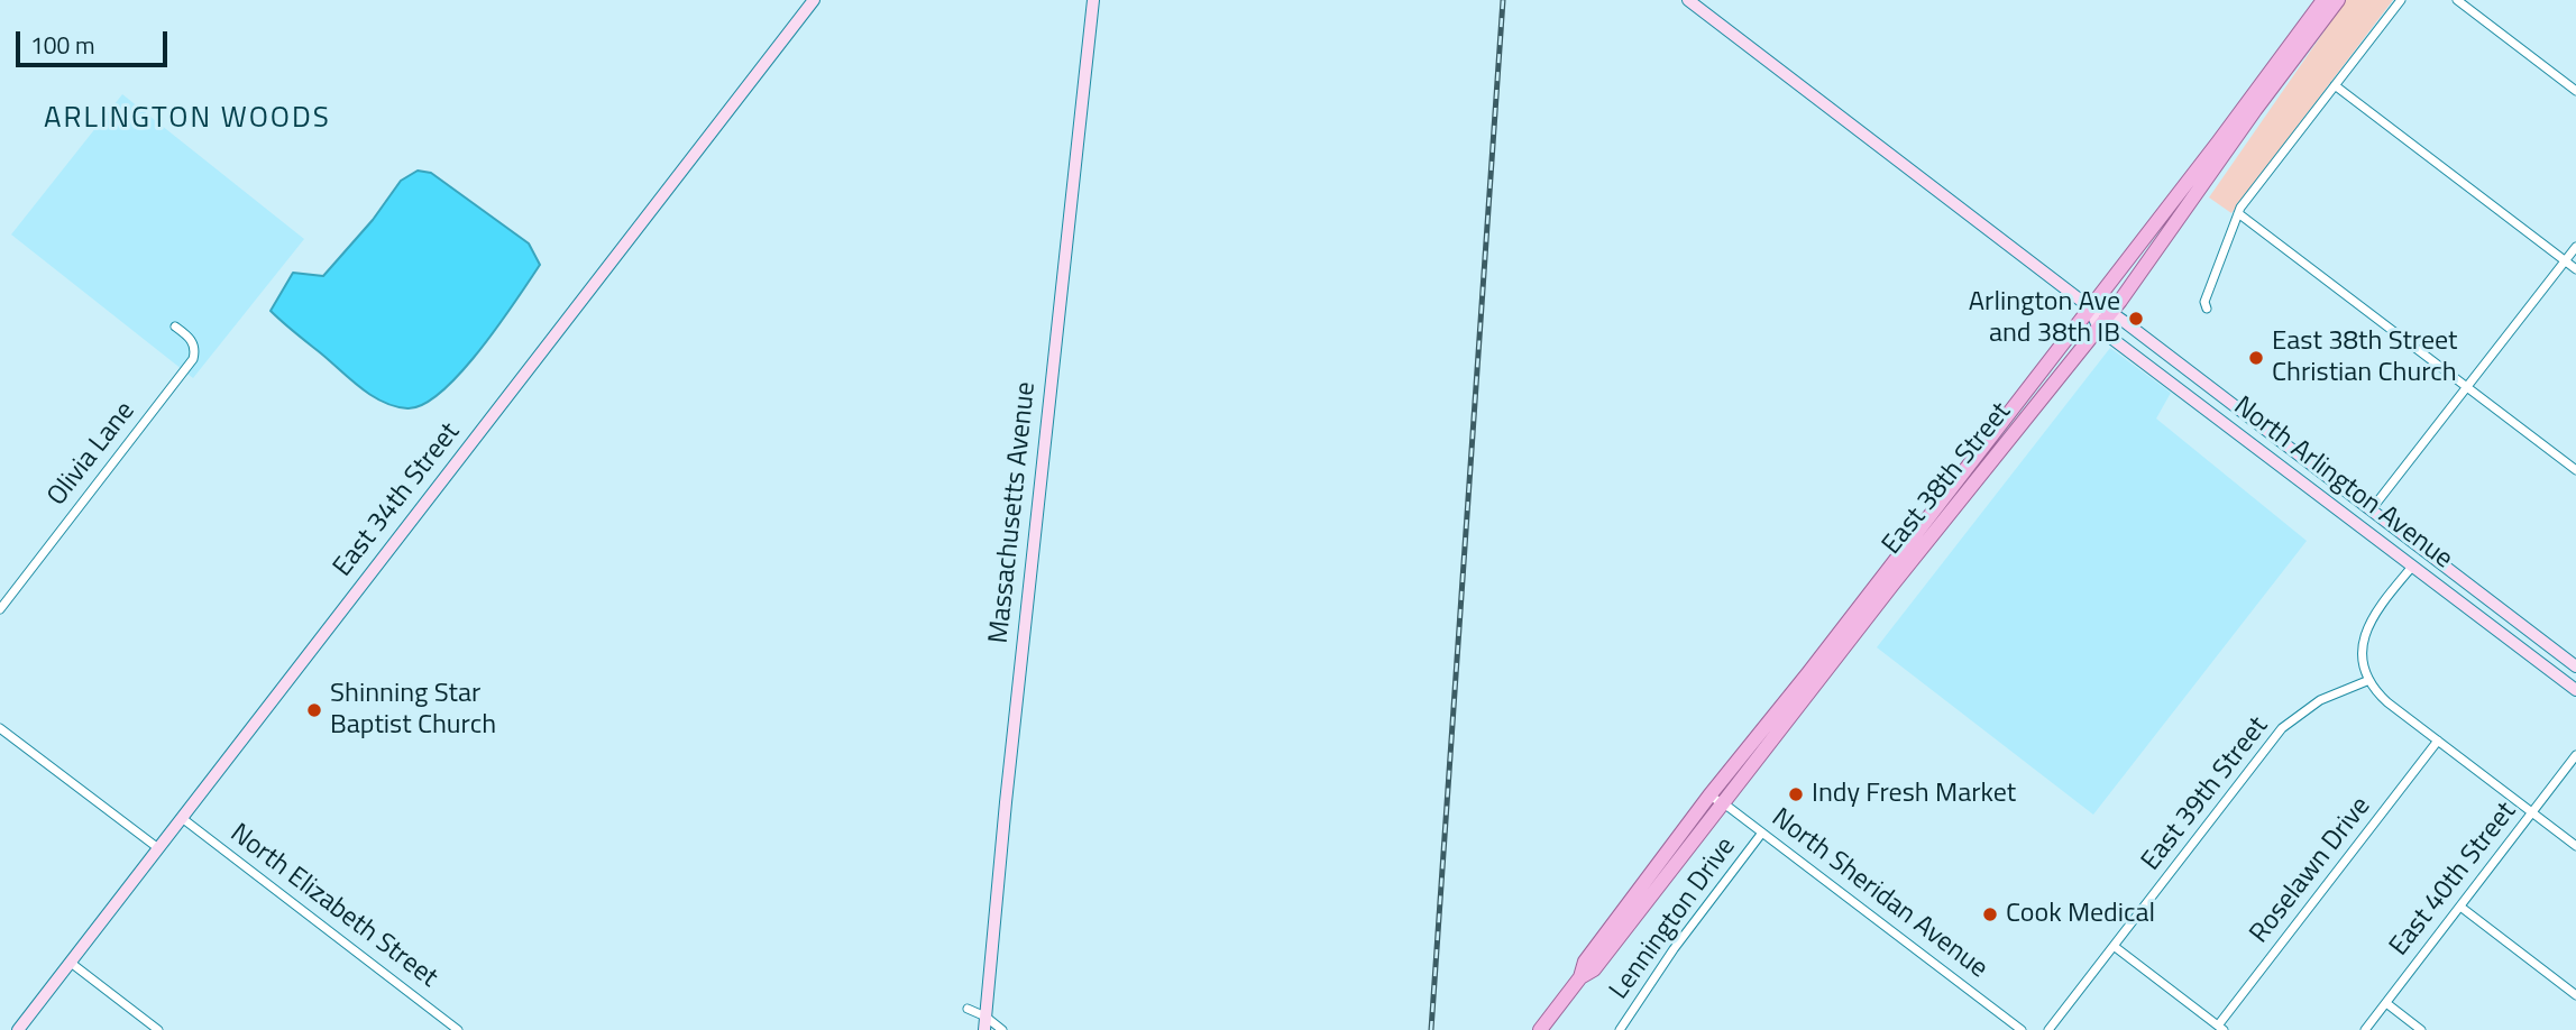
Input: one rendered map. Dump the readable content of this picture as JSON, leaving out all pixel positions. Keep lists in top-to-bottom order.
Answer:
{
  "streets": {
    "main road": [
      "East 38th Street",
      "North Arlington Avenue",
      "East 34th Street",
      "Massachusetts Avenue"
    ],
    "street": [
      "Olivia Lane",
      "East 39th Street",
      "Roselawn Drive",
      "East 40th Street",
      "North Sheridan Avenue",
      "North Elizabeth Street",
      "Lennington Drive"
    ]
  },
  "crossings": [
    ["East 38th Street", "North Arlington Avenue"],
    ["East 38th Street", "North Sheridan Avenue"],
    ["East 34th Street", "North Elizabeth Street"],
    ["North Sheridan Avenue", "Lennington Drive"]
  ],
  "districts": ["ARLINGTON WOODS"],
  "places": [
    "Arlington Ave and 38th IB",
    "East 38th Street Christian Church",
    "Shinning Star Baptist Church",
    "Indy Fresh Market",
    "Cook Medical"
  ],
  "scale_bar": "100 m"
}
